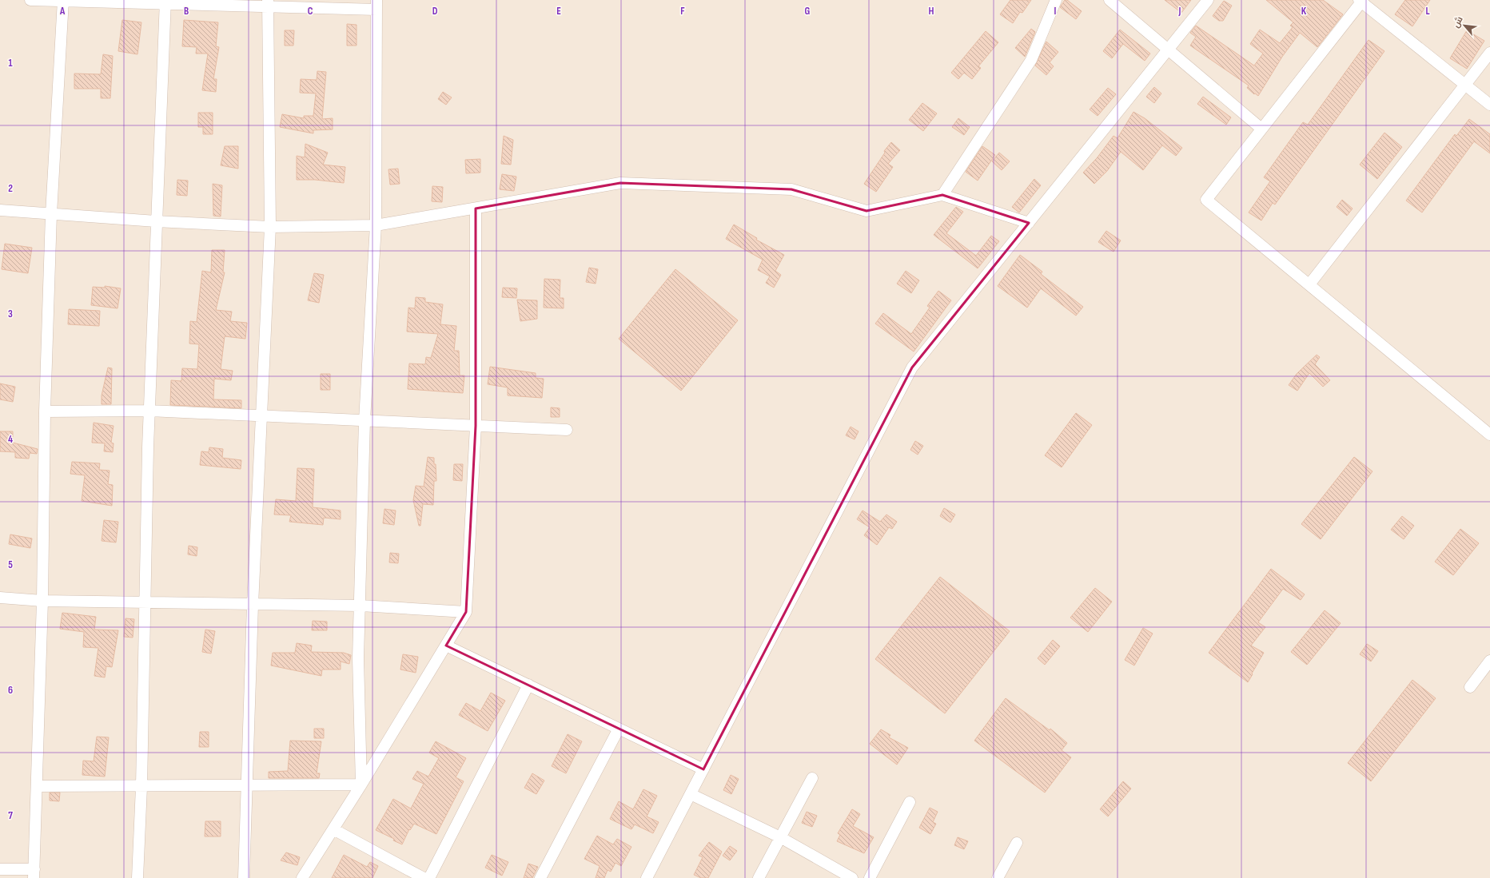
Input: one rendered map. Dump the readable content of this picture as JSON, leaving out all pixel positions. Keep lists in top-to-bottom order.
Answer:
{
  "north": "top left",
  "grid": {
    "columns": [
      "A",
      "B",
      "C",
      "D",
      "E",
      "F",
      "G",
      "H",
      "I",
      "J",
      "K",
      "L"
    ],
    "rows": [
      "1",
      "2",
      "3",
      "4",
      "5",
      "6",
      "7"
    ]
  }
}
